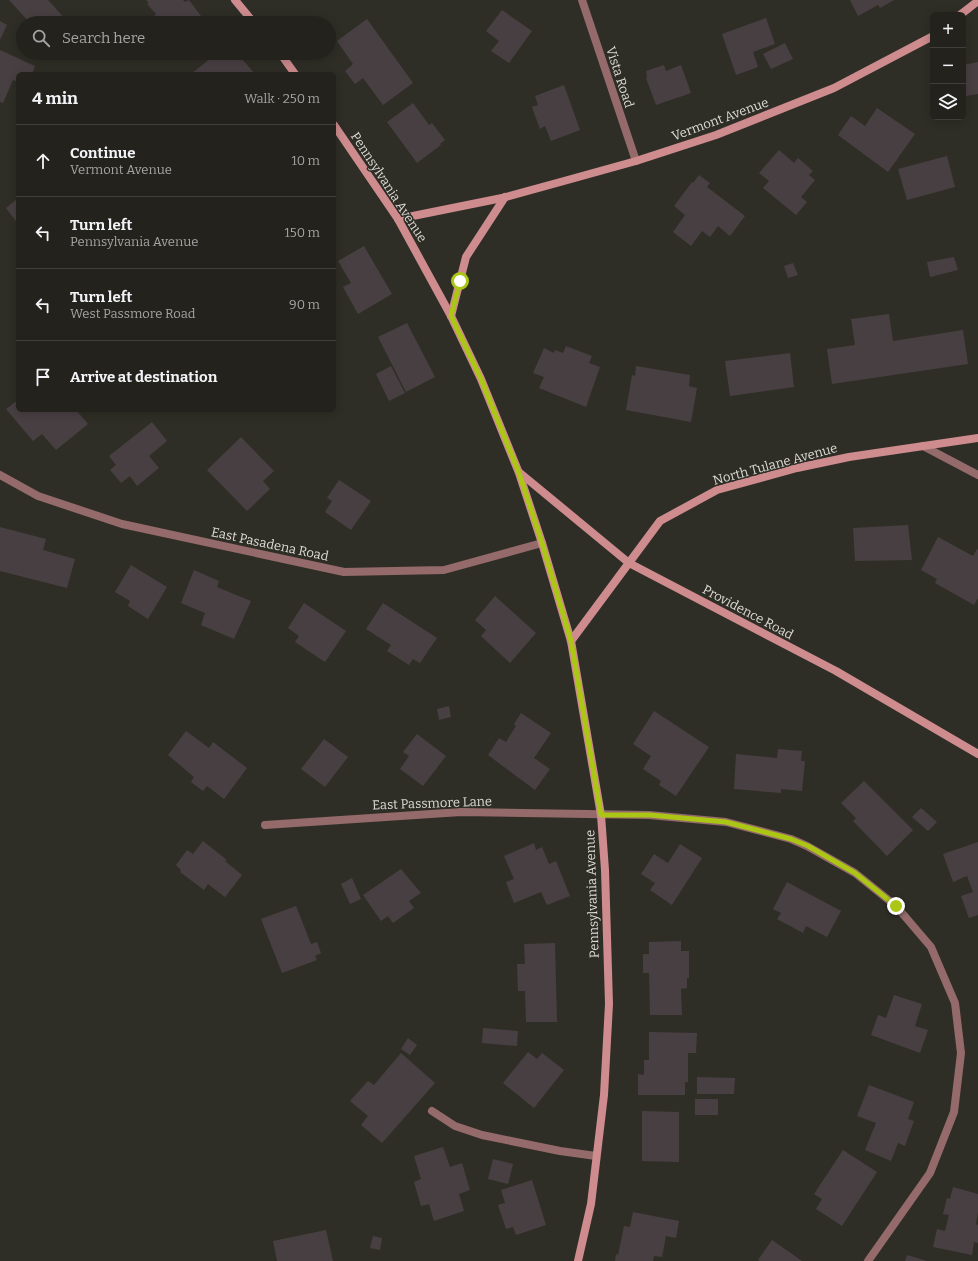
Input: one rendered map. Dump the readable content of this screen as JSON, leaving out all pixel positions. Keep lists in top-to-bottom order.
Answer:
{
  "streets": {
    "street": [
      "Vista Road",
      "Vermont Avenue",
      "Pennsylvania Avenue",
      "North Tulane Avenue",
      "East Pasadena Road",
      "Providence Road",
      "East Passmore Lane"
    ]
  },
  "crossings": [
    ["Vista Road", "Vermont Avenue"],
    ["Vermont Avenue", "Pennsylvania Avenue"],
    ["Pennsylvania Avenue", "North Tulane Avenue"],
    ["Pennsylvania Avenue", "East Pasadena Road"],
    ["Pennsylvania Avenue", "Providence Road"],
    ["Pennsylvania Avenue", "East Passmore Lane"],
    ["North Tulane Avenue", "Providence Road"]
  ],
  "page": {
    "map_buttons": ["+", "−"],
    "search": "Search here",
    "heading": ["4 min", "Walk · 250 m"],
    "list": [
      ["Continue", "Vermont Avenue", "10 m"],
      ["Turn left", "Pennsylvania Avenue", "150 m"],
      ["Turn left", "West Passmore Road", "90 m"],
      "Arrive at destination"
    ]
  }
}
